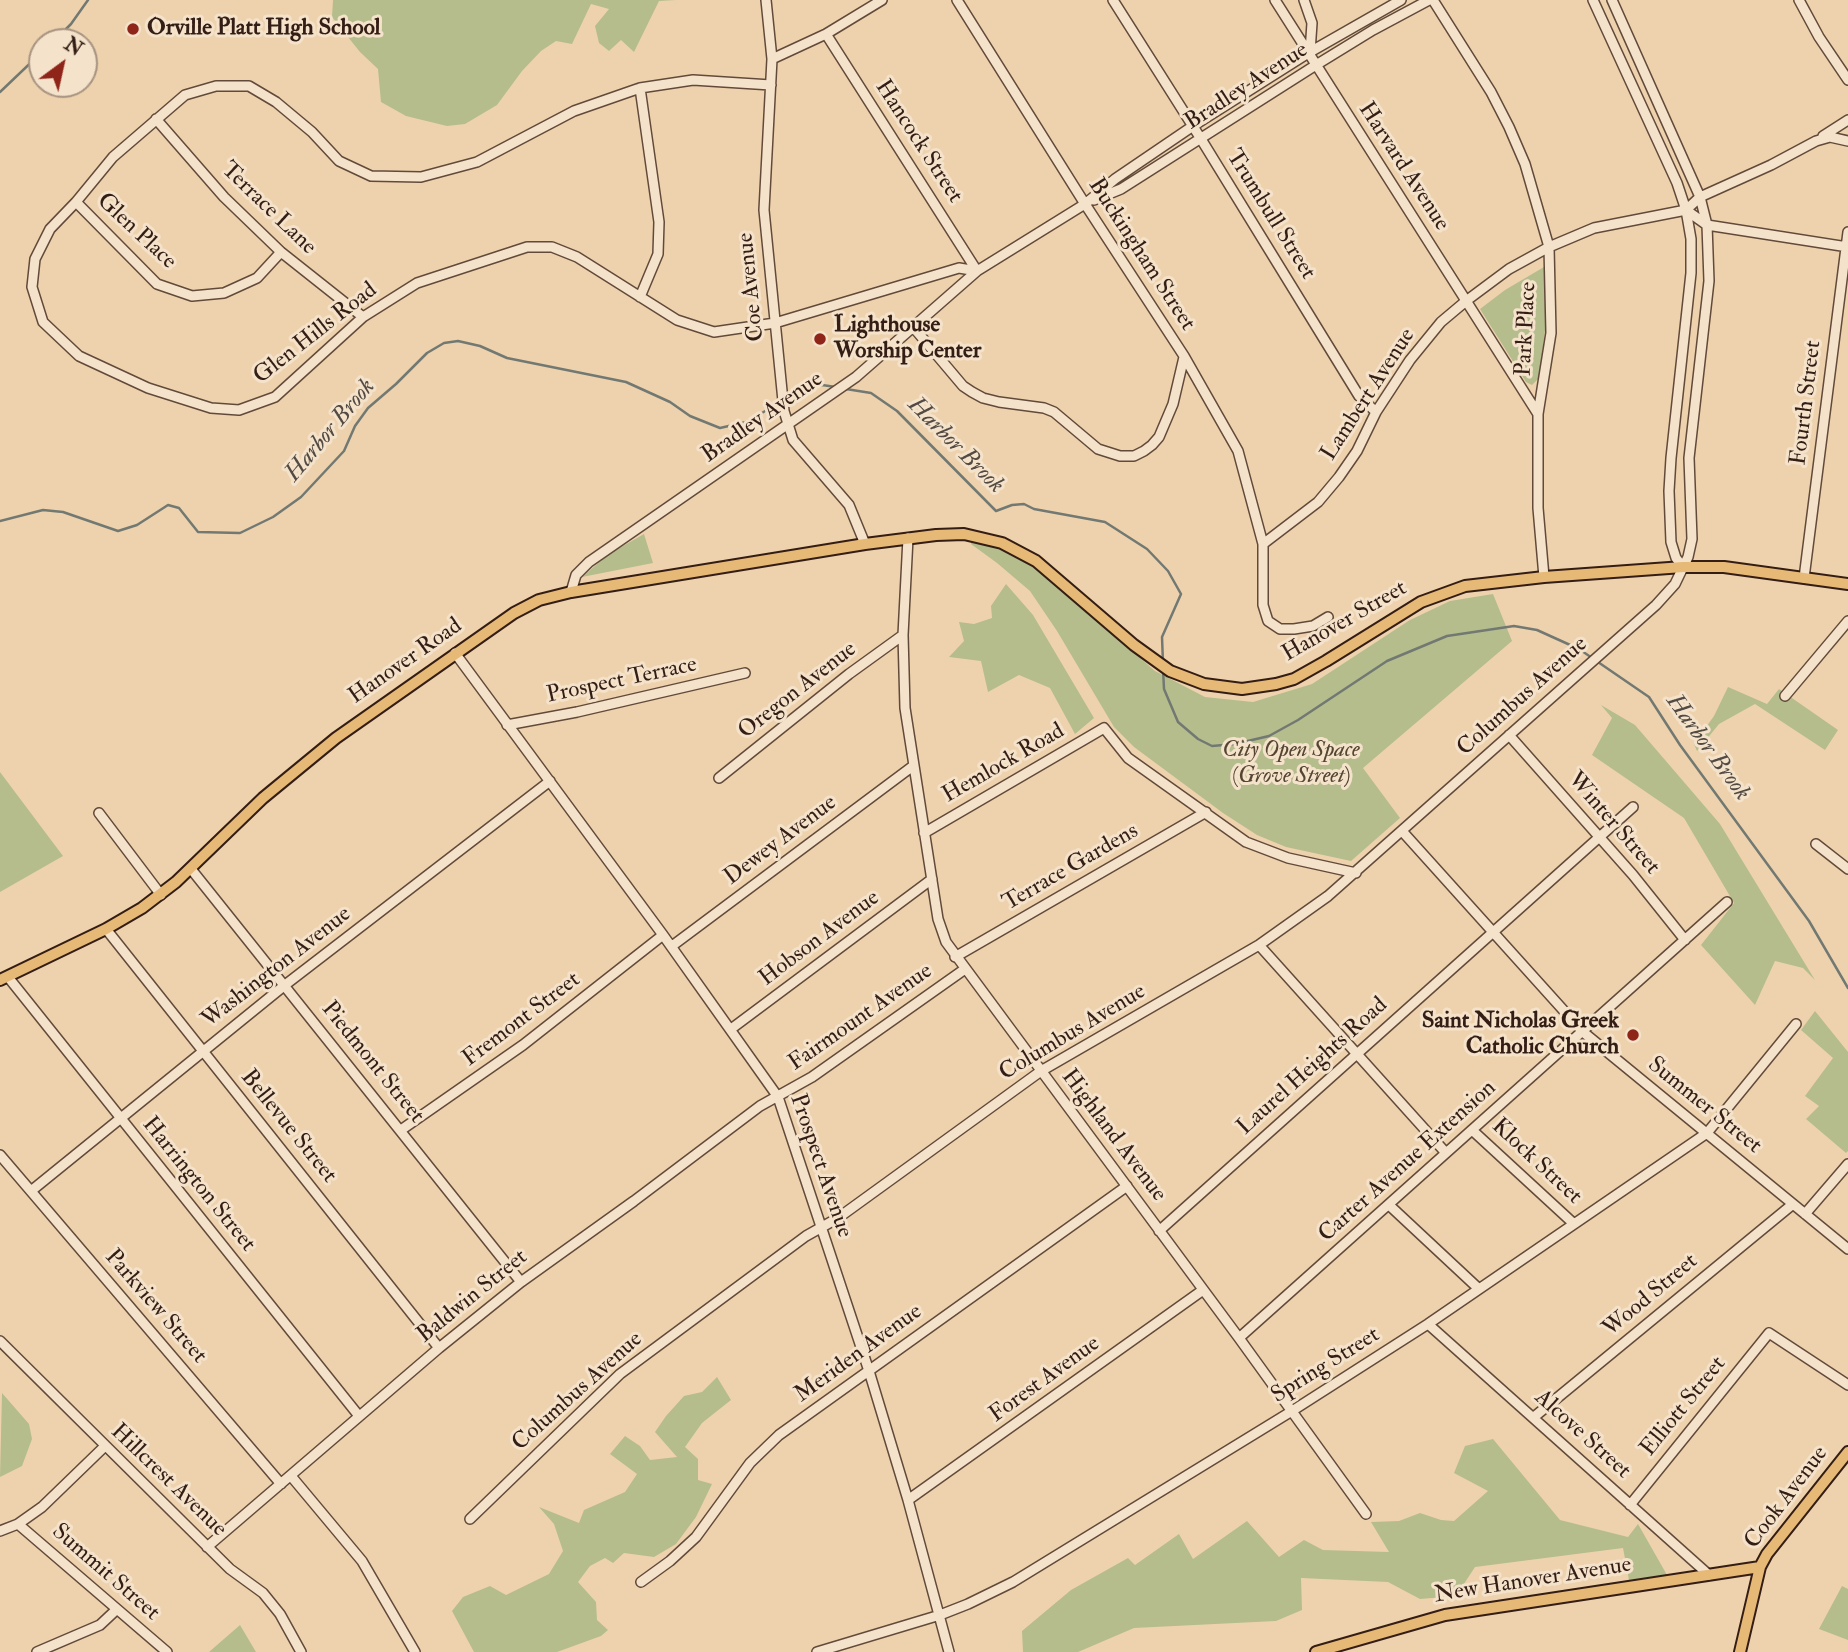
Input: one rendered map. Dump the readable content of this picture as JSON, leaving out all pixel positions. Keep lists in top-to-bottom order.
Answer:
{
  "streets": {
    "main road": [
      "Hanover Street",
      "Hanover Road",
      "Cook Avenue",
      "New Hanover Avenue"
    ],
    "street": [
      "Bradley Avenue",
      "Hancock Street",
      "Harvard Avenue",
      "Terrace Lane",
      "Trumbull Street",
      "Glen Place",
      "Buckingham Street",
      "Coe Avenue",
      "Park Place",
      "Glen Hills Road",
      "Lambert Avenue",
      "Fourth Street",
      "Prospect Terrace",
      "Oregon Avenue",
      "Columbus Avenue",
      "Hemlock Road",
      "Winter Street",
      "Dewey Avenue",
      "Terrace Gardens",
      "Hobson Avenue",
      "Washington Avenue",
      "Fairmount Avenue",
      "Fremont Street",
      "Piedmont Street",
      "Laurel Heights Road",
      "Summer Street",
      "Bellevue Street",
      "Highland Avenue",
      "Carter Avenue Extension",
      "Klock Street",
      "Prospect Avenue",
      "Harrington Street",
      "Wood Street",
      "Baldwin Street",
      "Parkview Street",
      "Meriden Avenue",
      "Spring Street",
      "Forest Avenue",
      "Elliott Street",
      "Alcove Street",
      "Hillcrest Avenue",
      "Summit Street"
    ]
  },
  "crossings": [
    ["Bradley Avenue", "Hancock Street"],
    ["Bradley Avenue", "Harvard Avenue"],
    ["Bradley Avenue", "Trumbull Street"],
    ["Bradley Avenue", "Buckingham Street"],
    ["Bradley Avenue", "Coe Avenue"],
    ["Bradley Avenue", "Park Place"],
    ["Bradley Avenue", "Glen Hills Road"],
    ["Bradley Avenue", "Hanover Road"],
    ["Hancock Street", "Glen Hills Road"],
    ["Harvard Avenue", "Park Place"],
    ["Harvard Avenue", "Lambert Avenue"],
    ["Terrace Lane", "Glen Place"],
    ["Terrace Lane", "Glen Hills Road"],
    ["Trumbull Street", "Lambert Avenue"],
    ["Glen Place", "Glen Hills Road"],
    ["Buckingham Street", "Lambert Avenue"],
    ["Coe Avenue", "Glen Hills Road"],
    ["Coe Avenue", "Hanover Road"],
    ["Park Place", "Lambert Avenue"],
    ["Park Place", "Hanover Street"],
    ["Fourth Street", "Hanover Street"],
    ["Hanover Street", "Hanover Road"],
    ["Hanover Street", "Columbus Avenue"],
    ["Hanover Street", "Highland Avenue"],
    ["Hanover Road", "Piedmont Street"],
    ["Hanover Road", "Bellevue Street"],
    ["Hanover Road", "Highland Avenue"],
    ["Hanover Road", "Prospect Avenue"],
    ["Hanover Road", "Harrington Street"],
    ["Prospect Terrace", "Prospect Avenue"],
    ["Oregon Avenue", "Highland Avenue"],
    ["Columbus Avenue", "Winter Street"],
    ["Columbus Avenue", "Summer Street"],
    ["Columbus Avenue", "Highland Avenue"],
    ["Columbus Avenue", "Prospect Avenue"],
    ["Hemlock Road", "Terrace Gardens"],
    ["Hemlock Road", "Highland Avenue"],
    ["Winter Street", "Laurel Heights Road"],
    ["Winter Street", "Carter Avenue Extension"],
    ["Dewey Avenue", "Highland Avenue"],
    ["Dewey Avenue", "Prospect Avenue"],
    ["Terrace Gardens", "Highland Avenue"],
    ["Hobson Avenue", "Highland Avenue"],
    ["Hobson Avenue", "Prospect Avenue"],
    ["Washington Avenue", "Piedmont Street"],
    ["Washington Avenue", "Bellevue Street"],
    ["Washington Avenue", "Prospect Avenue"],
    ["Washington Avenue", "Harrington Street"],
    ["Washington Avenue", "Parkview Street"],
    ["Fairmount Avenue", "Highland Avenue"],
    ["Fairmount Avenue", "Prospect Avenue"],
    ["Fairmount Avenue", "Baldwin Street"],
    ["Fremont Street", "Piedmont Street"],
    ["Fremont Street", "Prospect Avenue"],
    ["Piedmont Street", "Baldwin Street"],
    ["Laurel Heights Road", "Summer Street"],
    ["Laurel Heights Road", "Highland Avenue"],
    ["Summer Street", "Carter Avenue Extension"],
    ["Summer Street", "Wood Street"],
    ["Summer Street", "Spring Street"],
    ["Bellevue Street", "Baldwin Street"],
    ["Highland Avenue", "Carter Avenue Extension"],
    ["Highland Avenue", "Meriden Avenue"],
    ["Highland Avenue", "Spring Street"],
    ["Highland Avenue", "Forest Avenue"],
    ["Carter Avenue Extension", "Klock Street"],
    ["Klock Street", "Spring Street"],
    ["Prospect Avenue", "Baldwin Street"],
    ["Prospect Avenue", "Meriden Avenue"],
    ["Prospect Avenue", "Spring Street"],
    ["Prospect Avenue", "Forest Avenue"],
    ["Harrington Street", "Baldwin Street"],
    ["Wood Street", "Alcove Street"],
    ["Baldwin Street", "Parkview Street"],
    ["Baldwin Street", "Hillcrest Avenue"],
    ["Spring Street", "Alcove Street"],
    ["Elliott Street", "Alcove Street"],
    ["Alcove Street", "New Hanover Avenue"],
    ["Cook Avenue", "New Hanover Avenue"]
  ],
  "water": ["Harbor Brook"],
  "parks": ["City Open Space (Grove Street)"],
  "places": ["Orville Platt High School", "Lighthouse Worship Center", "Saint Nicholas Greek Catholic Church"],
  "north": "top right"
}
